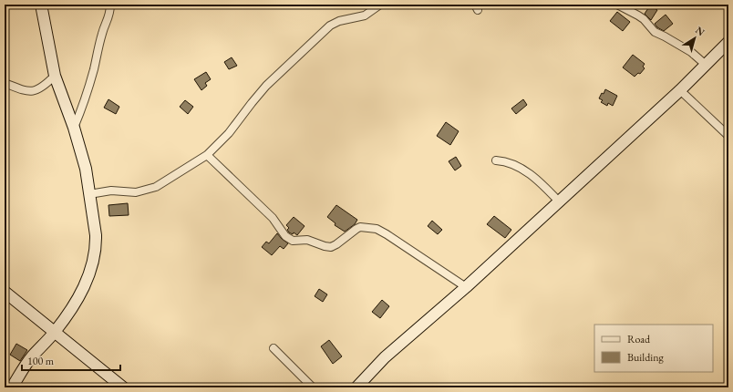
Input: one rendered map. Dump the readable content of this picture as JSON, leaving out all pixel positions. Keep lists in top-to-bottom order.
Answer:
{
  "legend": ["Road", "Building"],
  "scale_bar": "100 m",
  "north": "top right"
}
